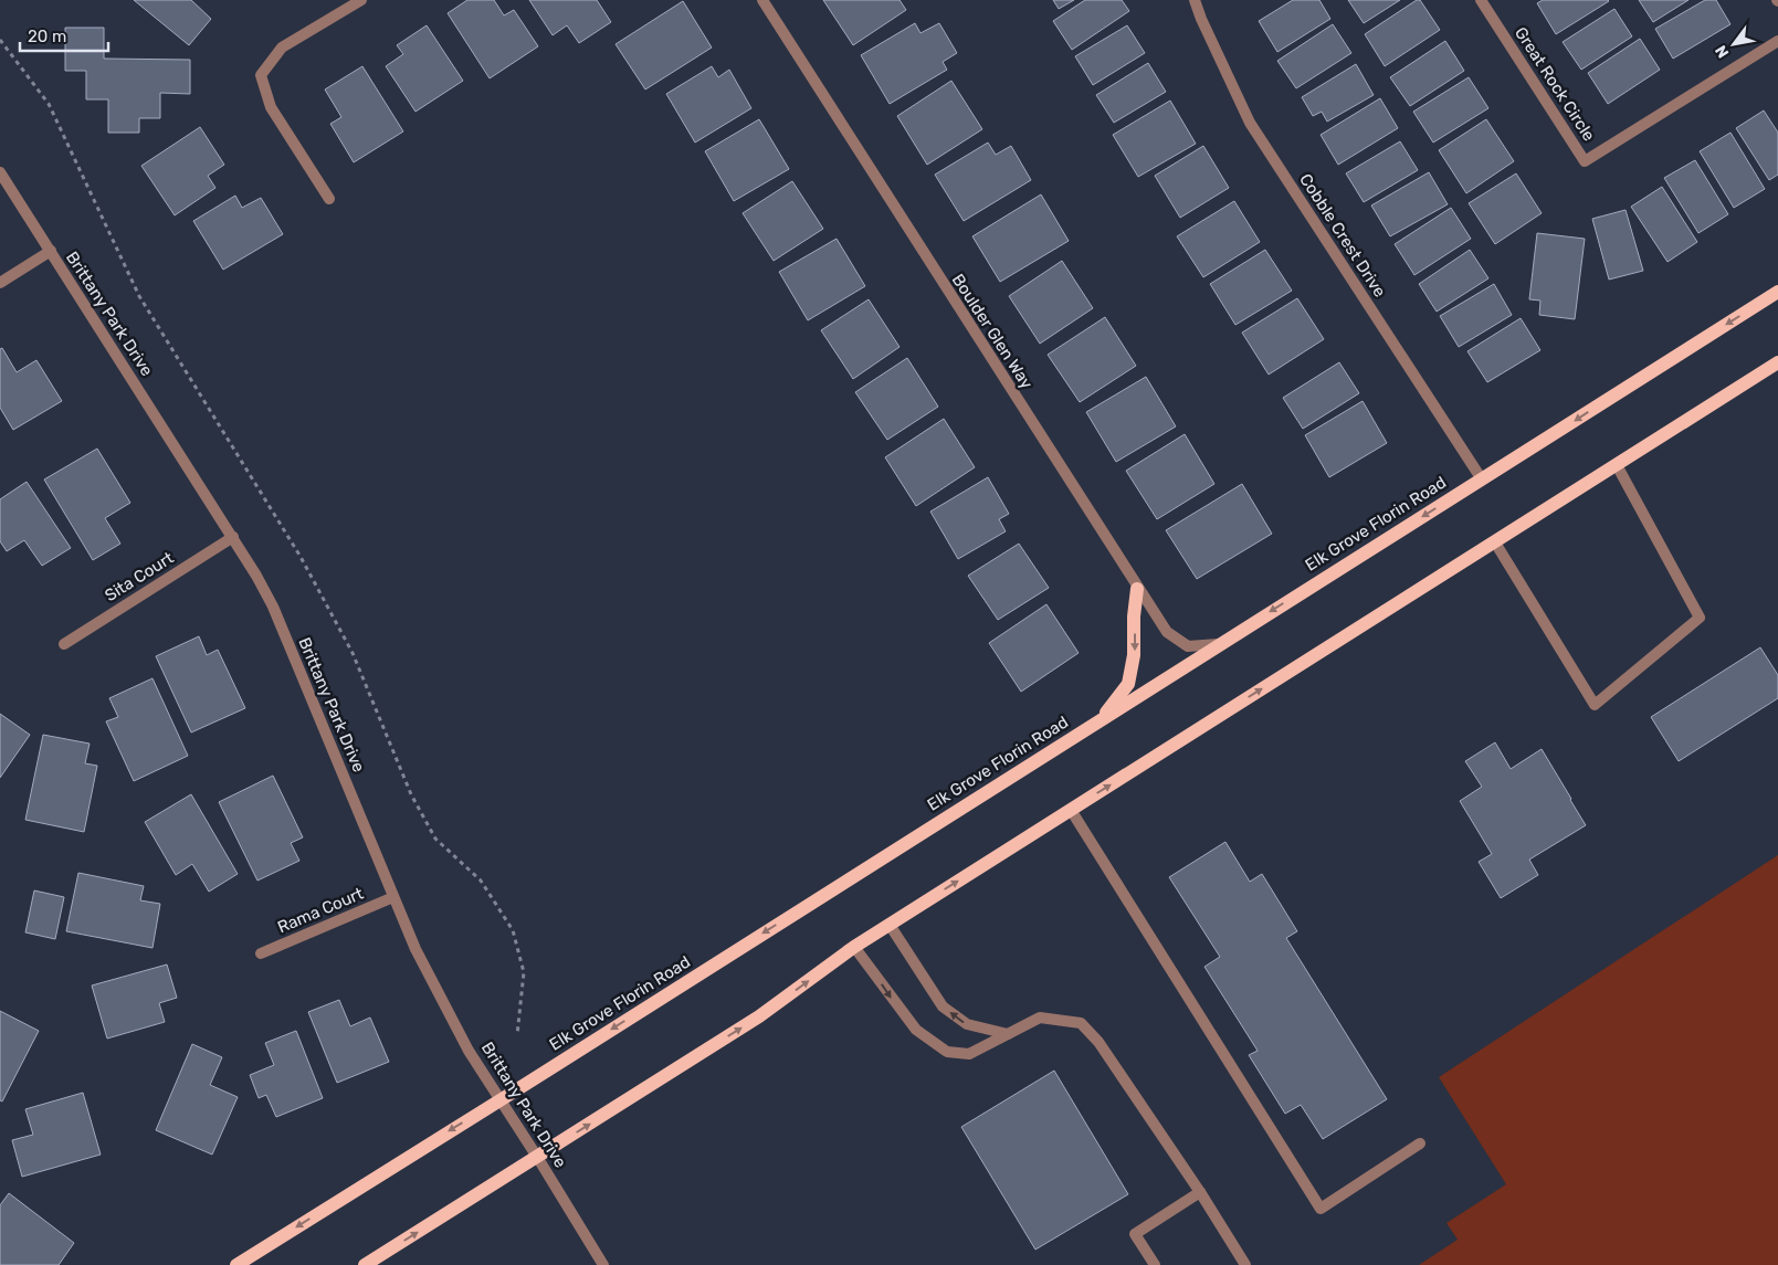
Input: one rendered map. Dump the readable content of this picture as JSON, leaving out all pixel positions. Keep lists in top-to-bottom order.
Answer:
{
  "streets": {
    "main road": ["Elk Grove Florin Road"],
    "street": [
      "Great Rock Circle",
      "Cobble Crest Drive",
      "Brittany Park Drive",
      "Boulder Glen Way",
      "Sita Court",
      "Rama Court"
    ]
  },
  "crossings": [
    ["Cobble Crest Drive", "Elk Grove Florin Road"],
    ["Brittany Park Drive", "Elk Grove Florin Road"],
    ["Brittany Park Drive", "Sita Court"],
    ["Brittany Park Drive", "Rama Court"],
    ["Boulder Glen Way", "Elk Grove Florin Road"]
  ],
  "scale_bar": "20 m",
  "north": "bottom left"
}
